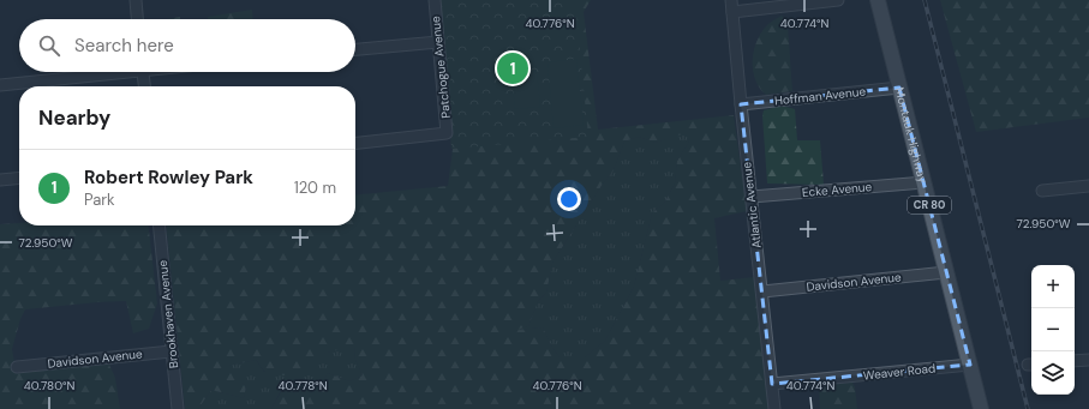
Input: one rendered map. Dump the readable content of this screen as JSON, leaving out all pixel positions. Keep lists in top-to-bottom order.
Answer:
{
  "streets": {
    "main road": ["Montauk Highway", "CR 80"],
    "street": [
      "Patchogue Avenue",
      "Hoffman Avenue",
      "Ecke Avenue",
      "Atlantic Avenue",
      "Davidson Avenue",
      "Brookhaven Avenue",
      "Weaver Road"
    ]
  },
  "crossings": [
    ["Hoffman Avenue", "Montauk Highway"],
    ["Hoffman Avenue", "Atlantic Avenue"],
    ["Montauk Highway", "Ecke Avenue"],
    ["Montauk Highway", "Davidson Avenue"],
    ["Montauk Highway", "Weaver Road"],
    ["Ecke Avenue", "Atlantic Avenue"],
    ["Atlantic Avenue", "Davidson Avenue"],
    ["Atlantic Avenue", "Weaver Road"],
    ["Davidson Avenue", "Brookhaven Avenue"]
  ],
  "page": {
    "search": "Search here",
    "pins": "1",
    "heading": "Nearby",
    "list": [
      {
        "mark": "1",
        "name": "Robert Rowley Park",
        "note": "Park",
        "value": "120 m"
      }
    ],
    "map_buttons": ["+", "−"]
  },
  "coordinates": [
    "40.776°N",
    "40.774°N",
    "72.950°W",
    "40.780°N",
    "40.778°N"
  ]
}
